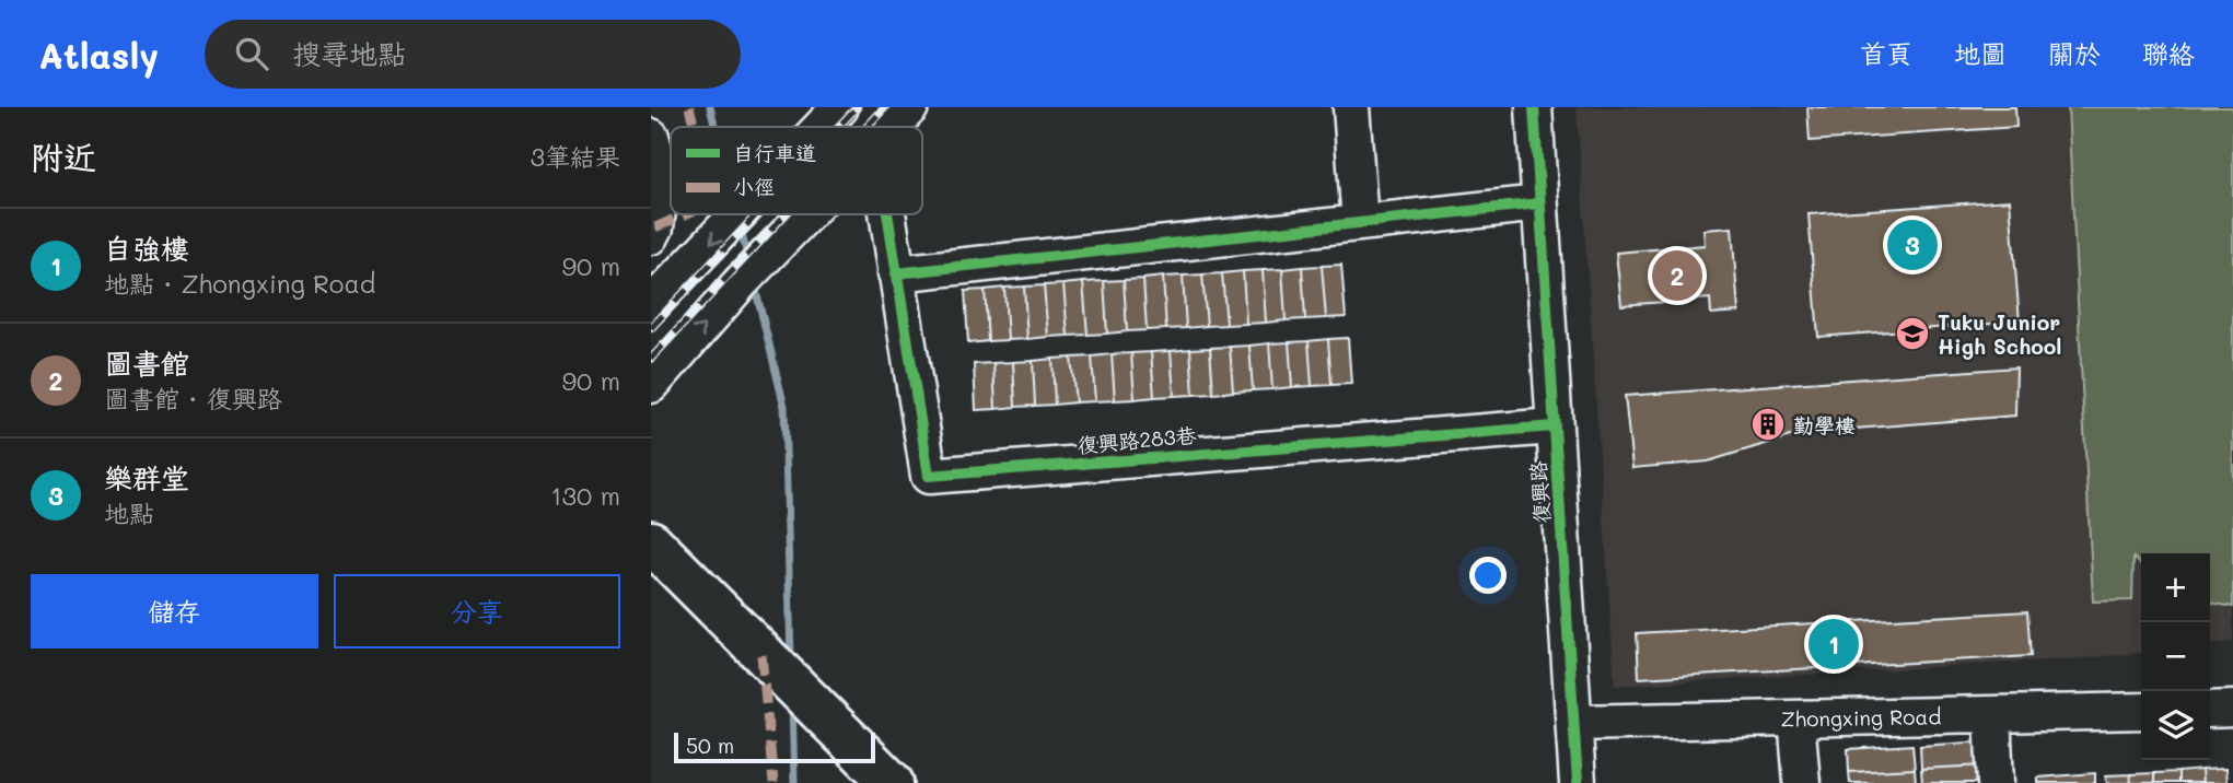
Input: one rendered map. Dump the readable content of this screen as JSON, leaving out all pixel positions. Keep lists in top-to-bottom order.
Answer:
{
  "streets": {
    "street": ["復興路283巷", "復興路", "Zhongxing Road"]
  },
  "crossings": [
    ["復興路283巷", "復興路"],
    ["復興路", "Zhongxing Road"]
  ],
  "places": {
    "school or university": ["Tuku Junior High School"],
    "building": ["勤學樓"]
  },
  "legend": ["自行車道", "小徑"],
  "scale_bar": "50 m",
  "page": {
    "header": "Atlasly",
    "search": "搜尋地點",
    "nav": [
      "首頁",
      "地圖",
      "關於",
      "聯絡"
    ],
    "heading": ["附近", "3筆結果"],
    "list": [
      {
        "mark": "1",
        "name": "自強樓",
        "note": "地點 · Zhongxing Road",
        "value": "90 m"
      },
      {
        "mark": "2",
        "name": "圖書館",
        "note": "圖書館 · 復興路",
        "value": "90 m"
      },
      {
        "mark": "3",
        "name": "樂群堂",
        "note": "地點",
        "value": "130 m"
      }
    ],
    "pins": ["3", "2", "1"],
    "buttons": ["儲存", "分享"],
    "map_buttons": ["+", "−"],
    "scale": "50 m"
  }
}
